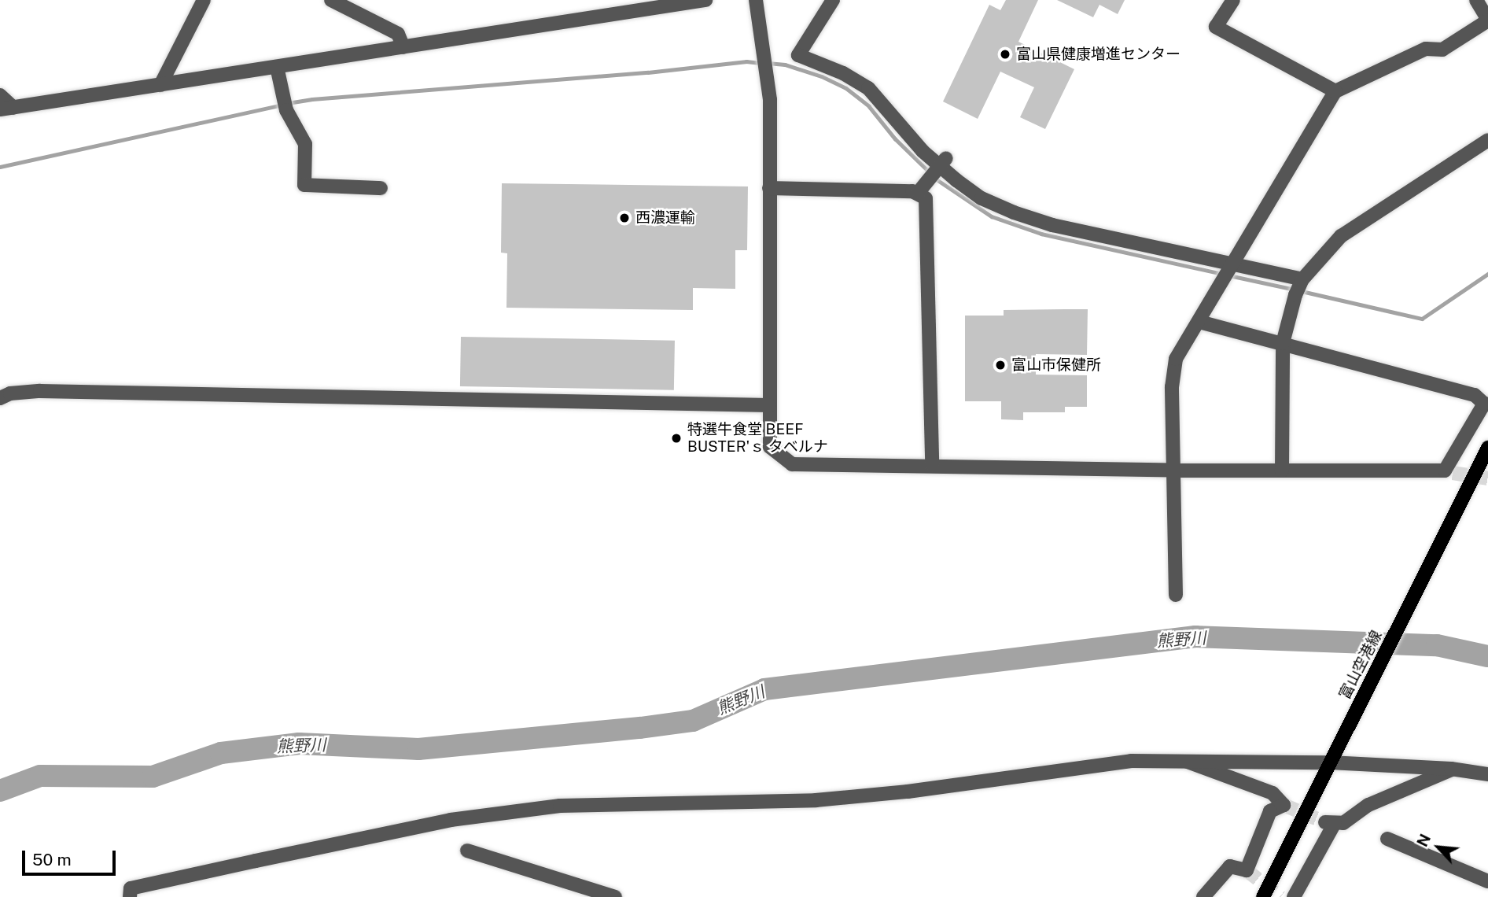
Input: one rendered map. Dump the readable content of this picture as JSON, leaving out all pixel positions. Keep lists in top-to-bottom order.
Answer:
{
  "streets": {
    "main road": ["富山空港線"]
  },
  "water": ["熊野川"],
  "places": [
    "富山県健康増進センター",
    "西濃運輸",
    "富山市保健所",
    "特選牛食堂 BEEF BUSTER'ｓ タベルナ"
  ],
  "scale_bar": "50 m",
  "north": "top left"
}
